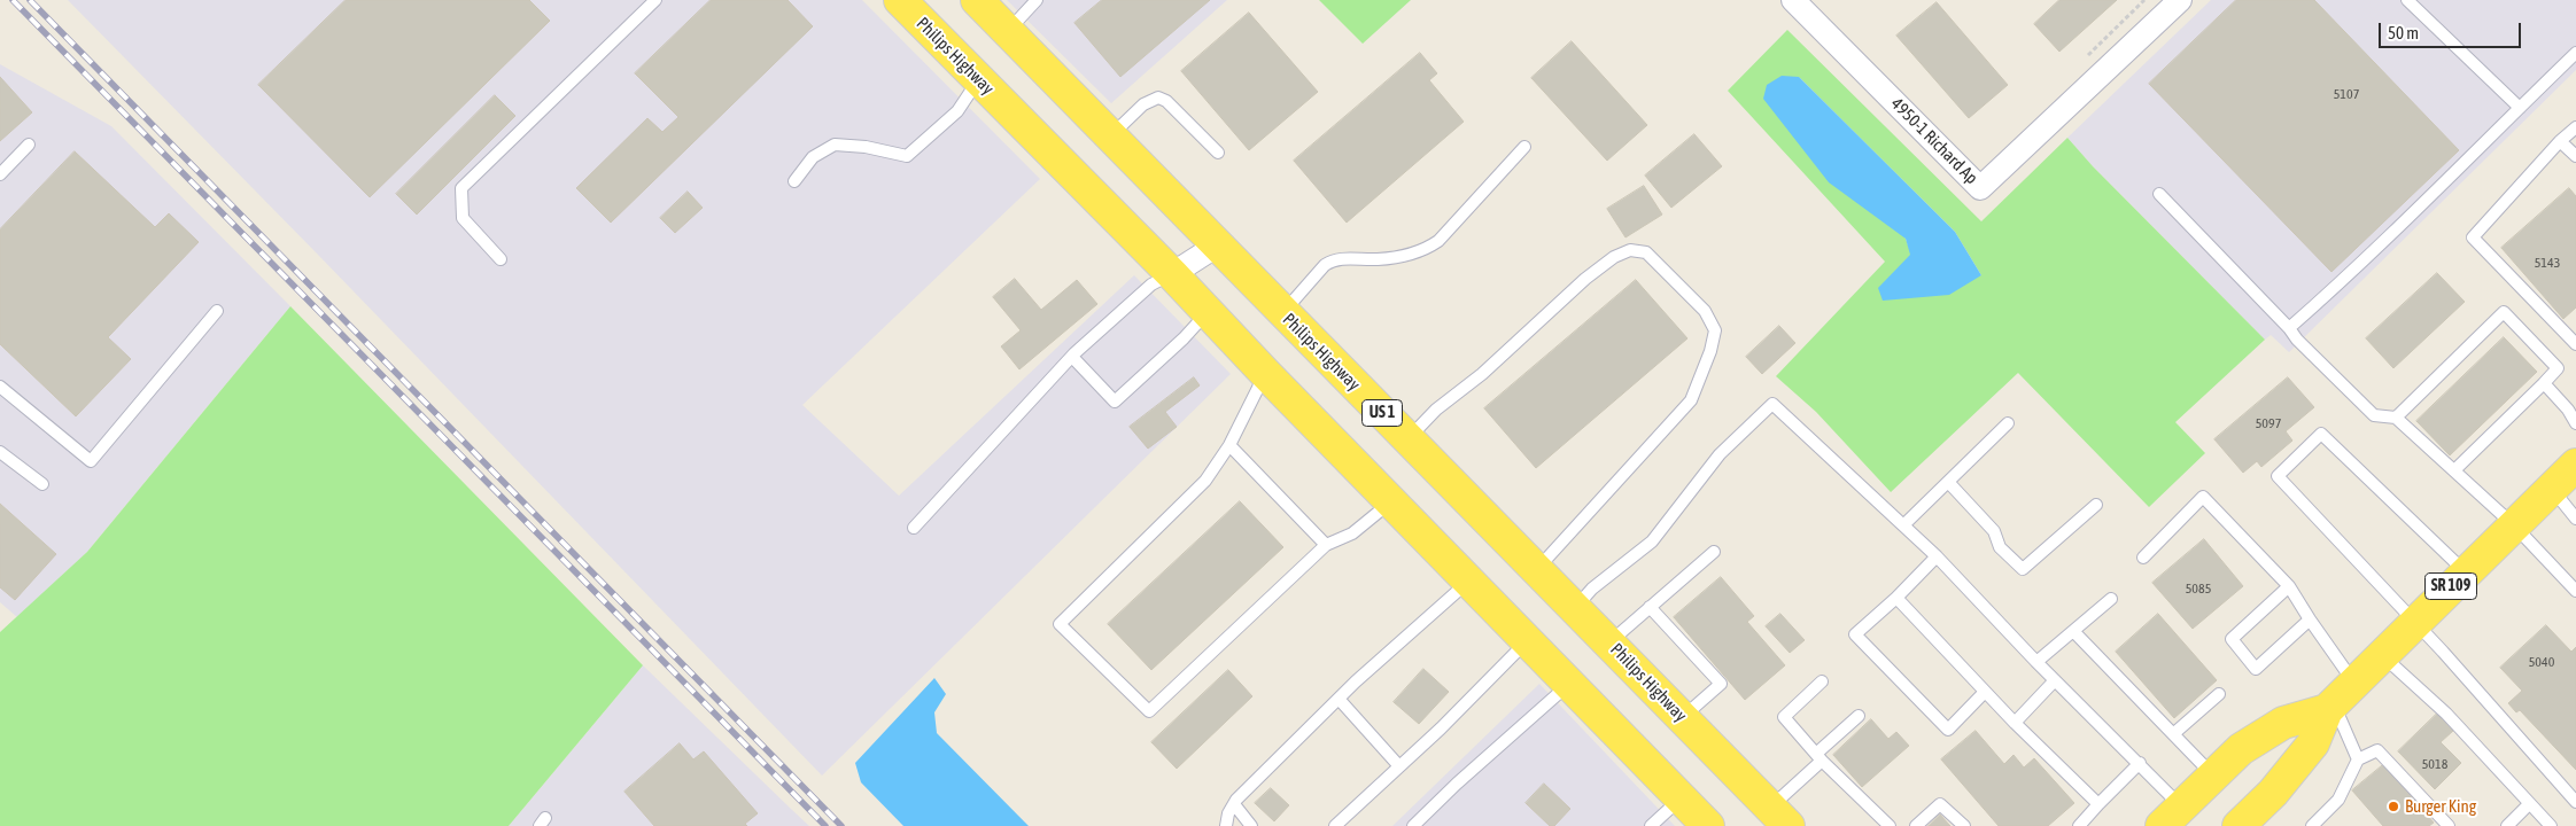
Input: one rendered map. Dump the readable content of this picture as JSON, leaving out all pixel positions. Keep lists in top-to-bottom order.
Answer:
{
  "streets": {
    "main road": ["Philips Highway", "US 1", "SR 109"],
    "street": ["4950-1 Richard Ap"]
  },
  "places": ["Burger King"],
  "house_numbers": [
    "5107",
    "5143",
    "5097",
    "5085",
    "5040",
    "5018"
  ],
  "scale_bar": "50 m"
}
